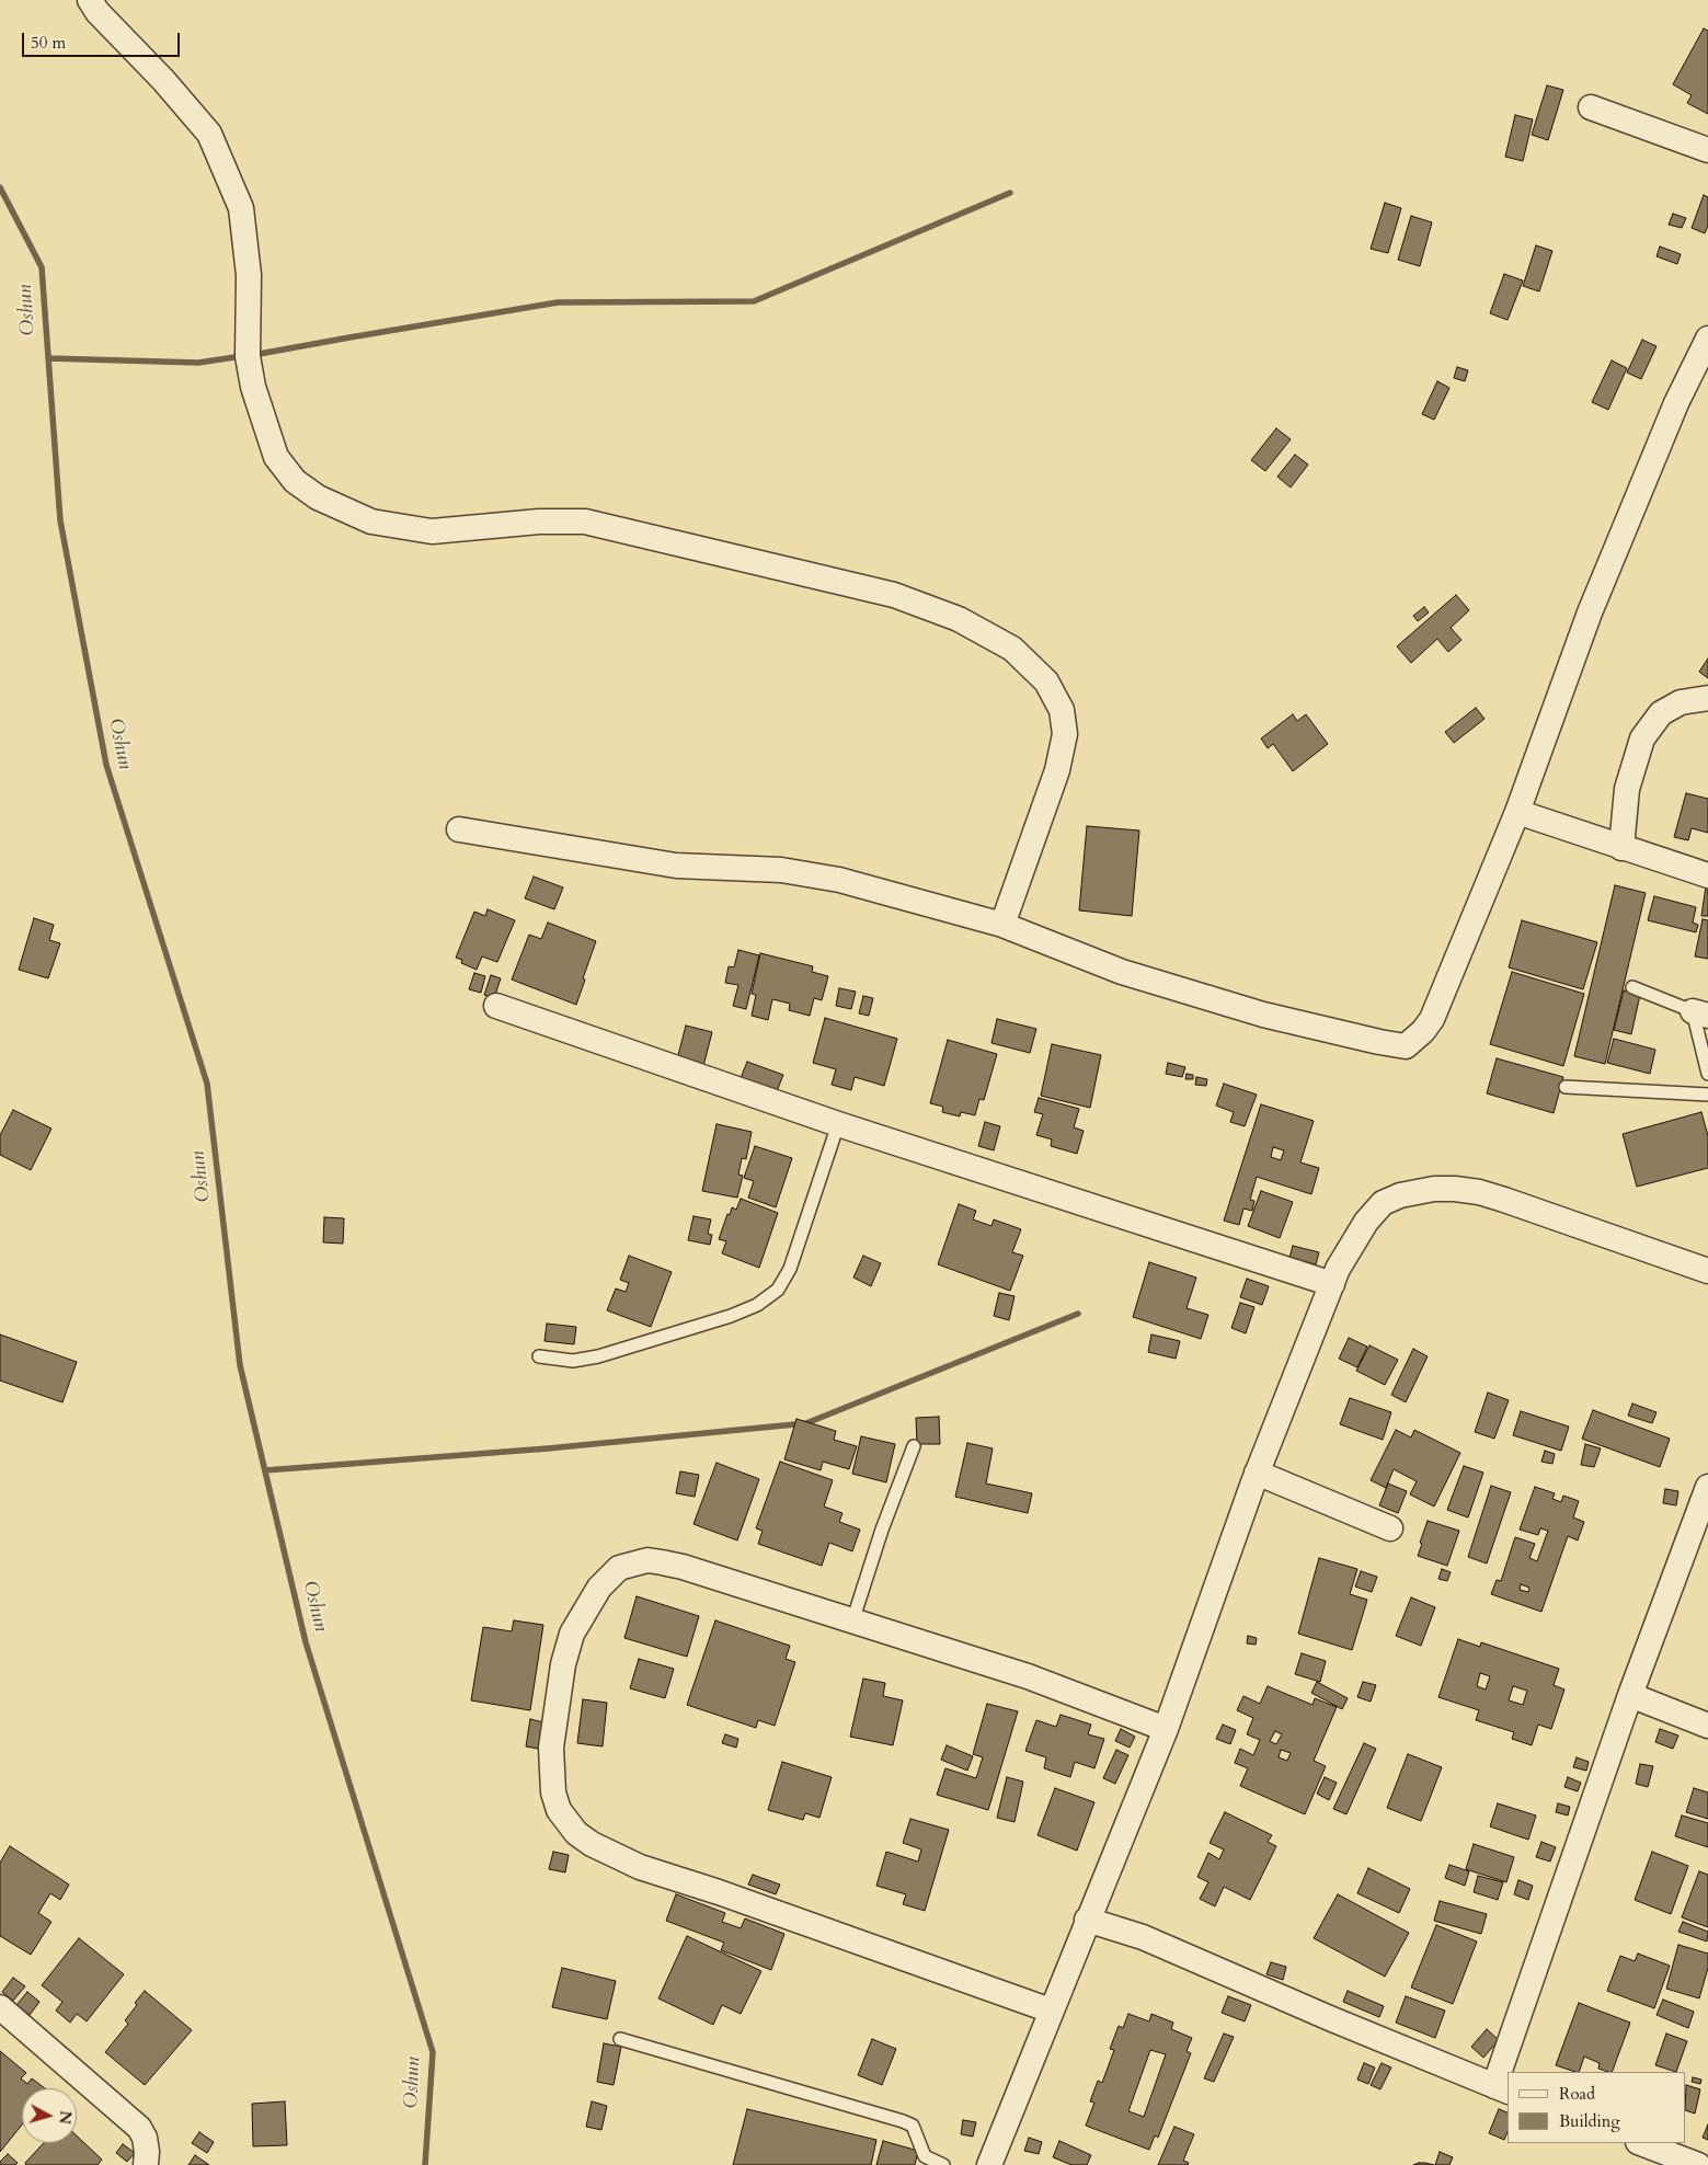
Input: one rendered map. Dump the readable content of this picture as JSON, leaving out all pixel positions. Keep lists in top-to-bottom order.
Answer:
{
  "water": ["Oshun"],
  "legend": ["Road", "Building"],
  "scale_bar": "50 m",
  "north": "right"
}
